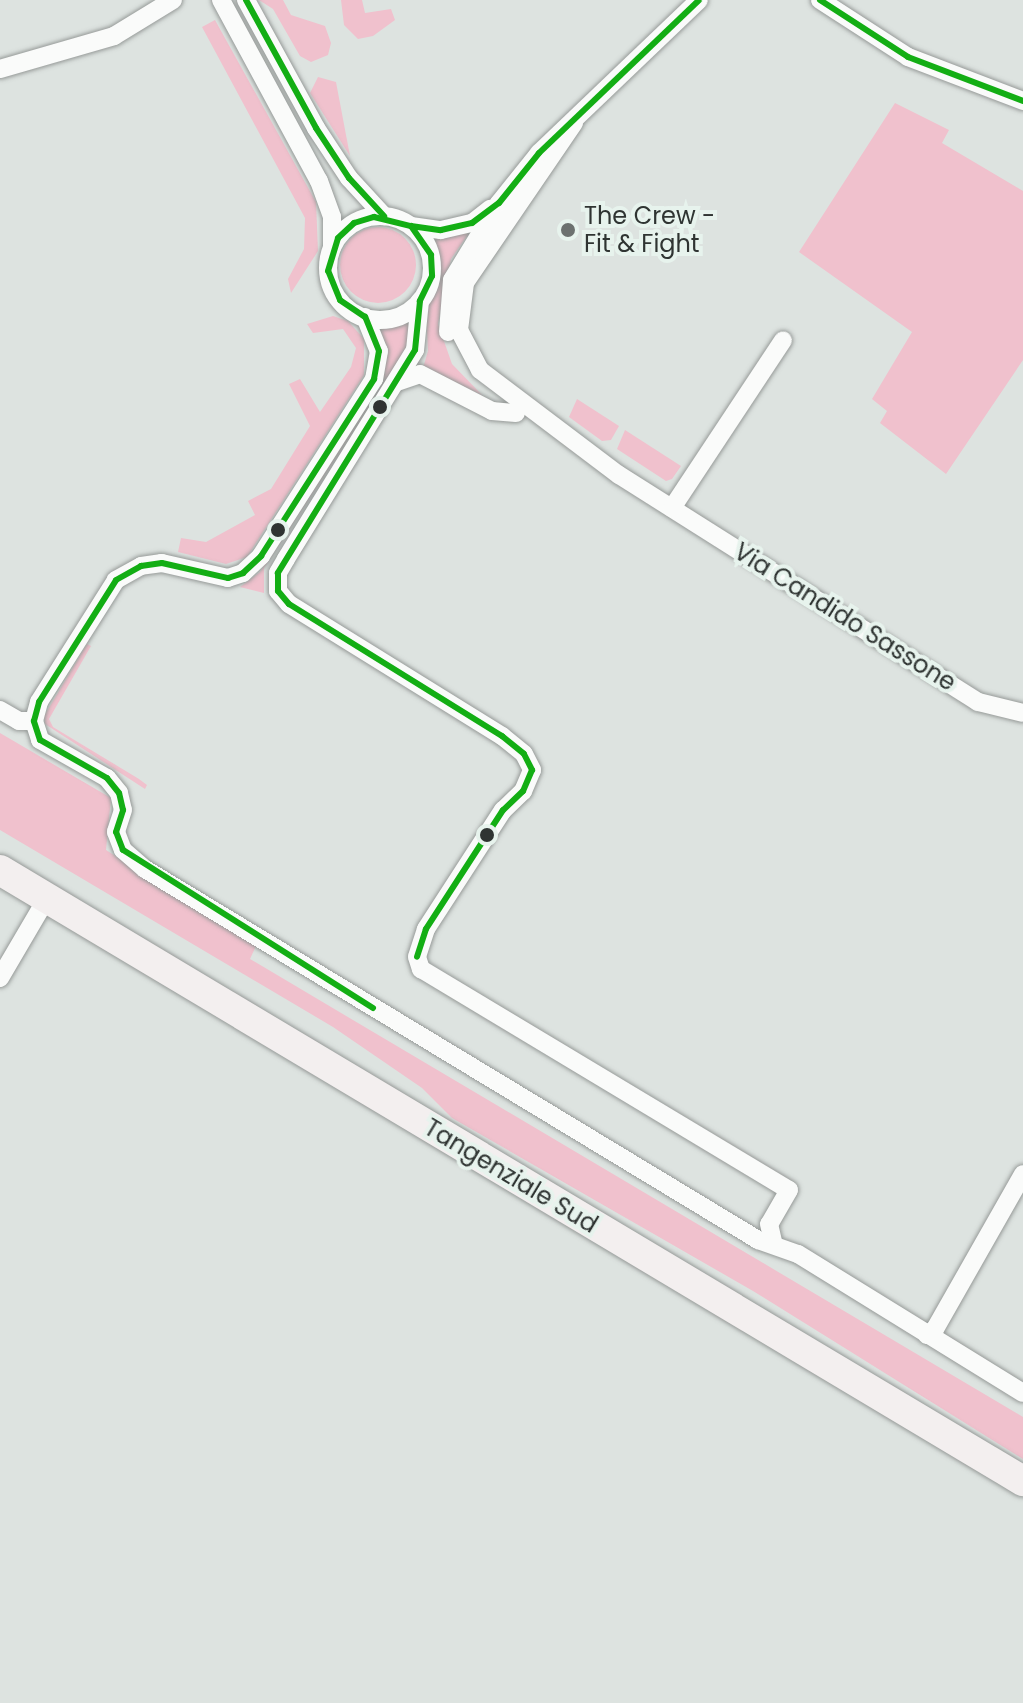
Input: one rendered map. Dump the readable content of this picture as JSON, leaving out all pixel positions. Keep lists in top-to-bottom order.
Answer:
{
  "streets": {
    "main road": ["Tangenziale Sud"],
    "street": ["Via Candido Sassone"]
  },
  "places": ["The Crew - Fit & Fight"]
}
